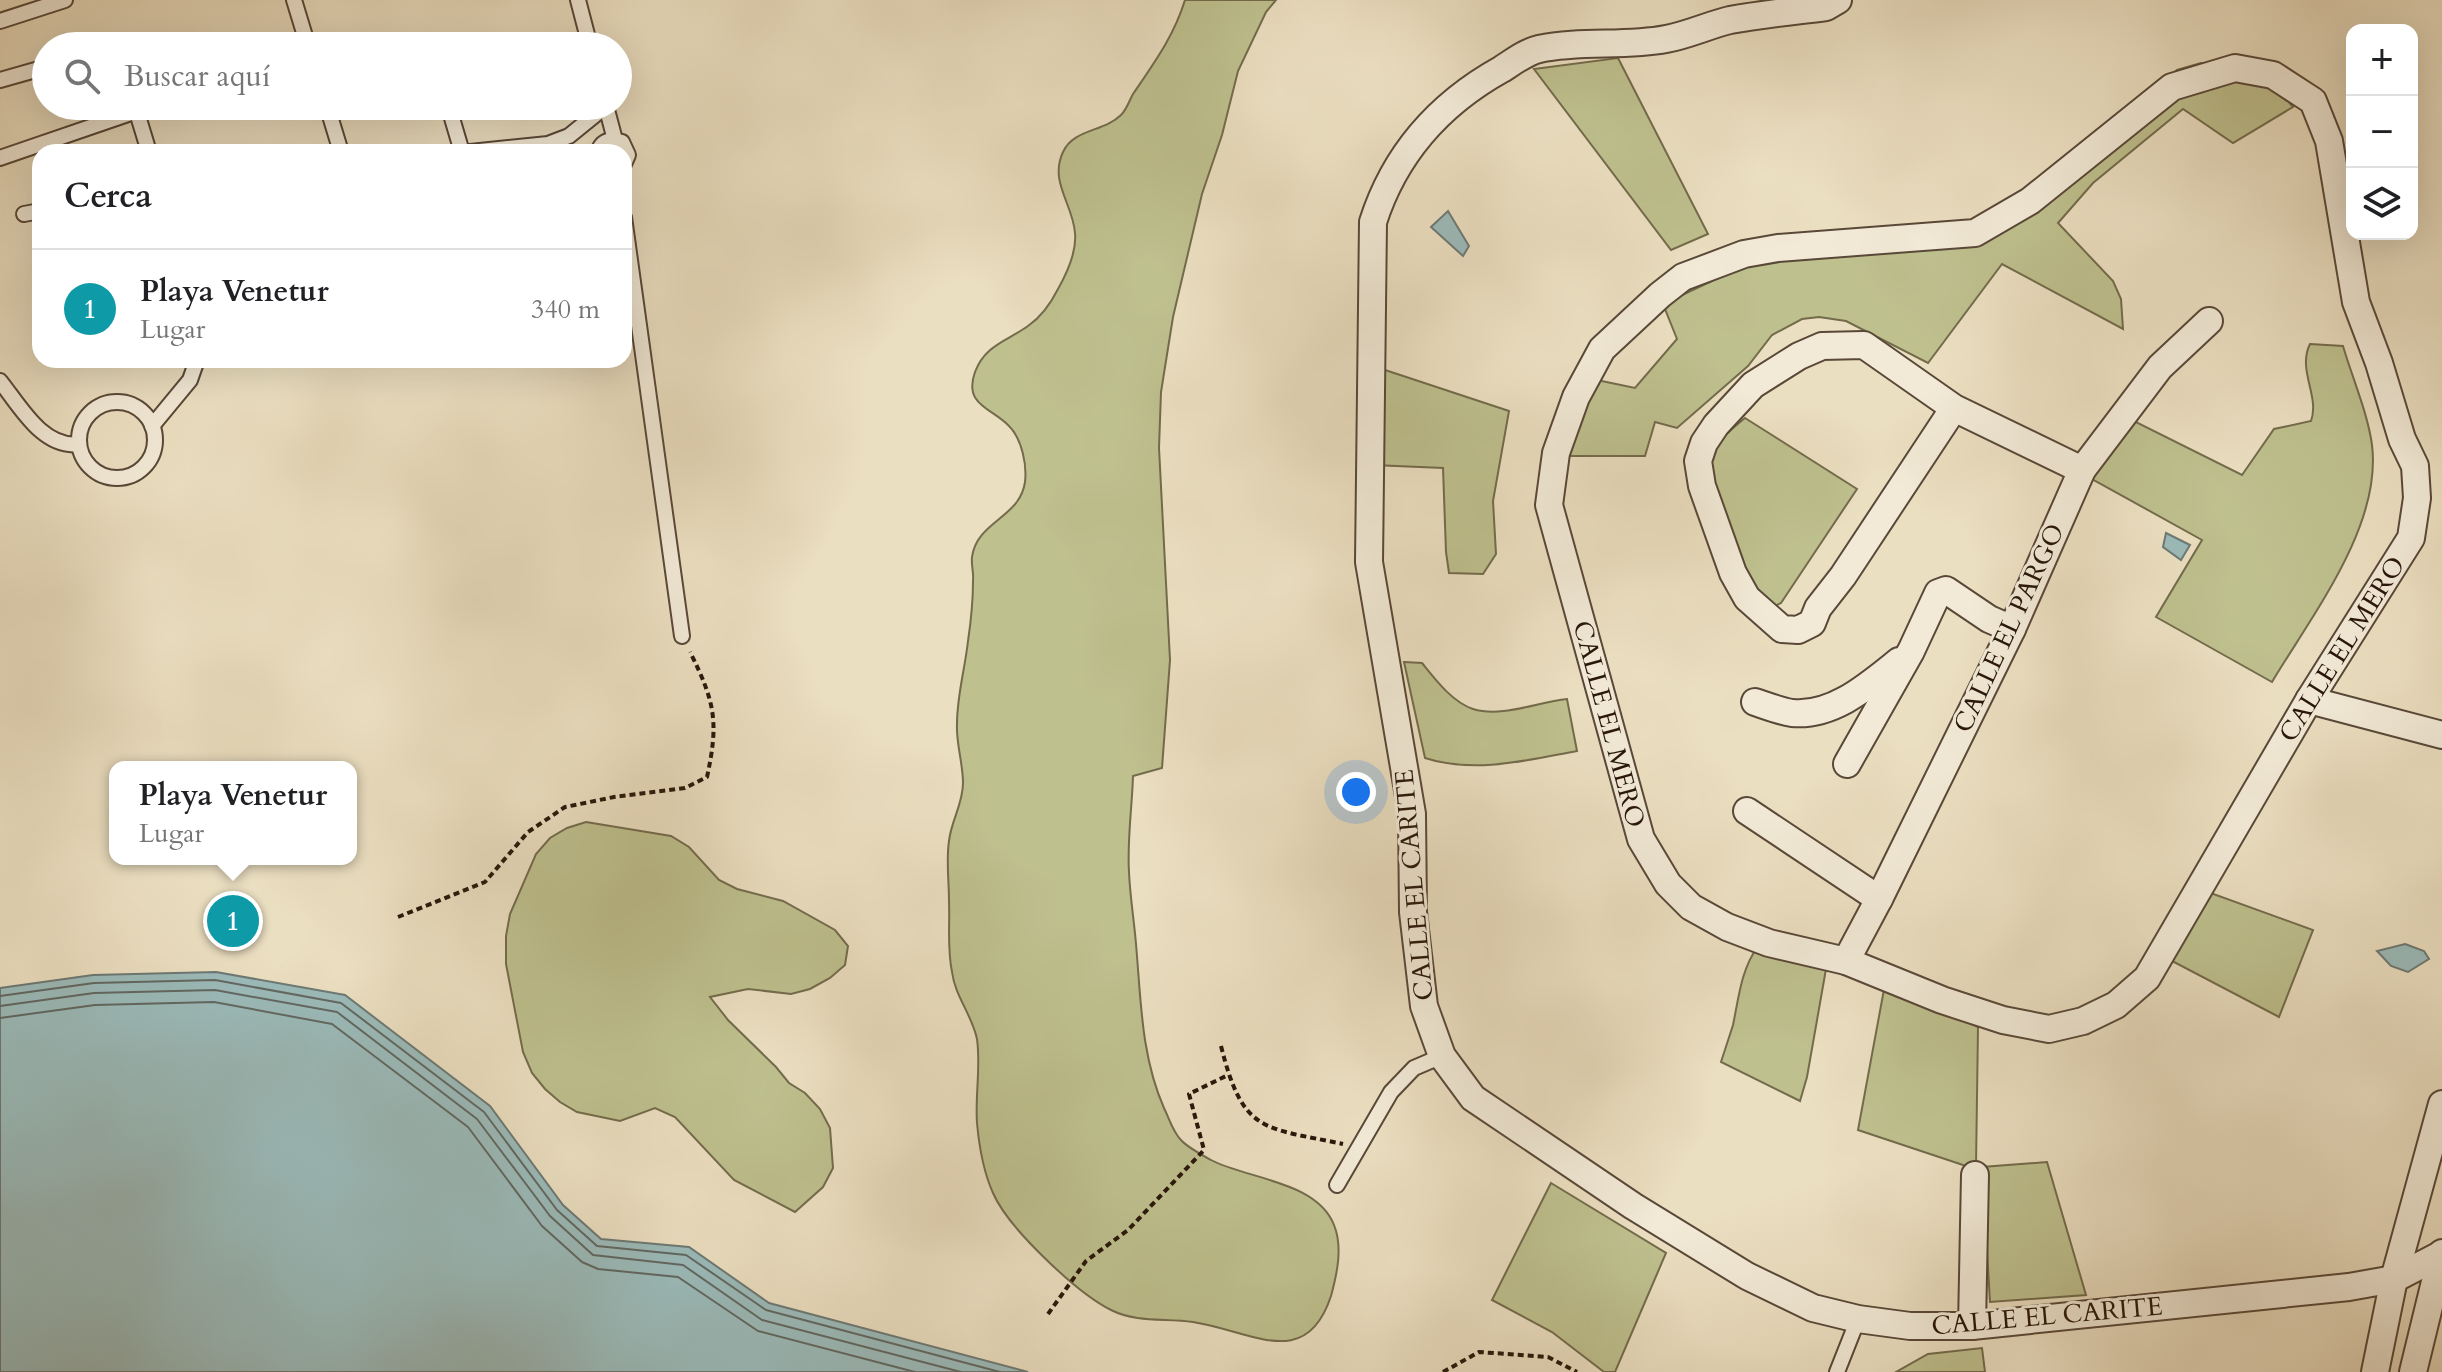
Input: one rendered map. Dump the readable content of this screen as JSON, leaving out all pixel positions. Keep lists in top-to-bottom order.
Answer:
{
  "streets": {
    "street": ["CALLE EL PARGO", "CALLE EL MERO", "CALLE EL CARITE"]
  },
  "crossings": [
    ["CALLE EL PARGO", "CALLE EL MERO"]
  ],
  "page": {
    "map_buttons": ["+", "−"],
    "search": "Buscar aquí",
    "heading": "Cerca",
    "list": [
      {
        "mark": "1",
        "name": "Playa Venetur",
        "note": "Lugar",
        "value": "340 m"
      }
    ],
    "popup": ["Playa Venetur", "Lugar"],
    "pins": "1"
  }
}
